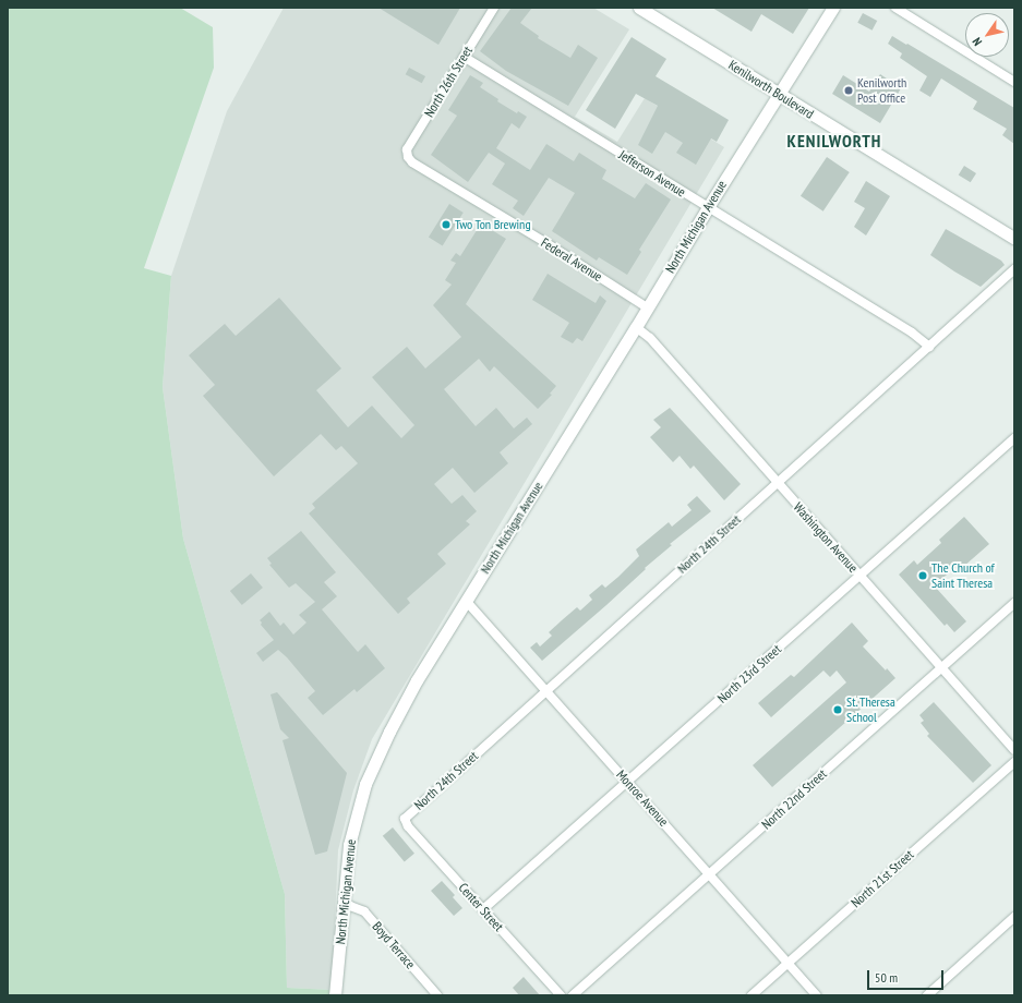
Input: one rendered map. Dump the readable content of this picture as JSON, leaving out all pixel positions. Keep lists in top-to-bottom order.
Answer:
{
  "streets": {
    "street": [
      "North 26th Street",
      "Kenilworth Boulevard",
      "Jefferson Avenue",
      "North Michigan Avenue",
      "Federal Avenue",
      "Washington Avenue",
      "North 24th Street",
      "North 23rd Street",
      "Monroe Avenue",
      "North 22nd Street",
      "North 21st Street",
      "Center Street",
      "Boyd Terrace"
    ]
  },
  "crossings": [
    ["North 26th Street", "Jefferson Avenue"],
    ["North 26th Street", "Federal Avenue"],
    ["Kenilworth Boulevard", "North Michigan Avenue"],
    ["Jefferson Avenue", "North Michigan Avenue"],
    ["Jefferson Avenue", "North 24th Street"],
    ["North Michigan Avenue", "Federal Avenue"],
    ["North Michigan Avenue", "Washington Avenue"],
    ["North Michigan Avenue", "Monroe Avenue"],
    ["North Michigan Avenue", "Boyd Terrace"],
    ["Washington Avenue", "North 24th Street"],
    ["Washington Avenue", "North 23rd Street"],
    ["Washington Avenue", "North 22nd Street"],
    ["North 24th Street", "Monroe Avenue"],
    ["North 24th Street", "Center Street"],
    ["North 23rd Street", "Monroe Avenue"],
    ["North 23rd Street", "Center Street"],
    ["Monroe Avenue", "North 22nd Street"],
    ["Monroe Avenue", "North 21st Street"]
  ],
  "districts": ["KENILWORTH"],
  "places": [
    "Kenilworth Post Office",
    "Two Ton Brewing",
    "The Church of Saint Theresa",
    "St. Theresa School"
  ],
  "scale_bar": "50 m",
  "north": "bottom left"
}
